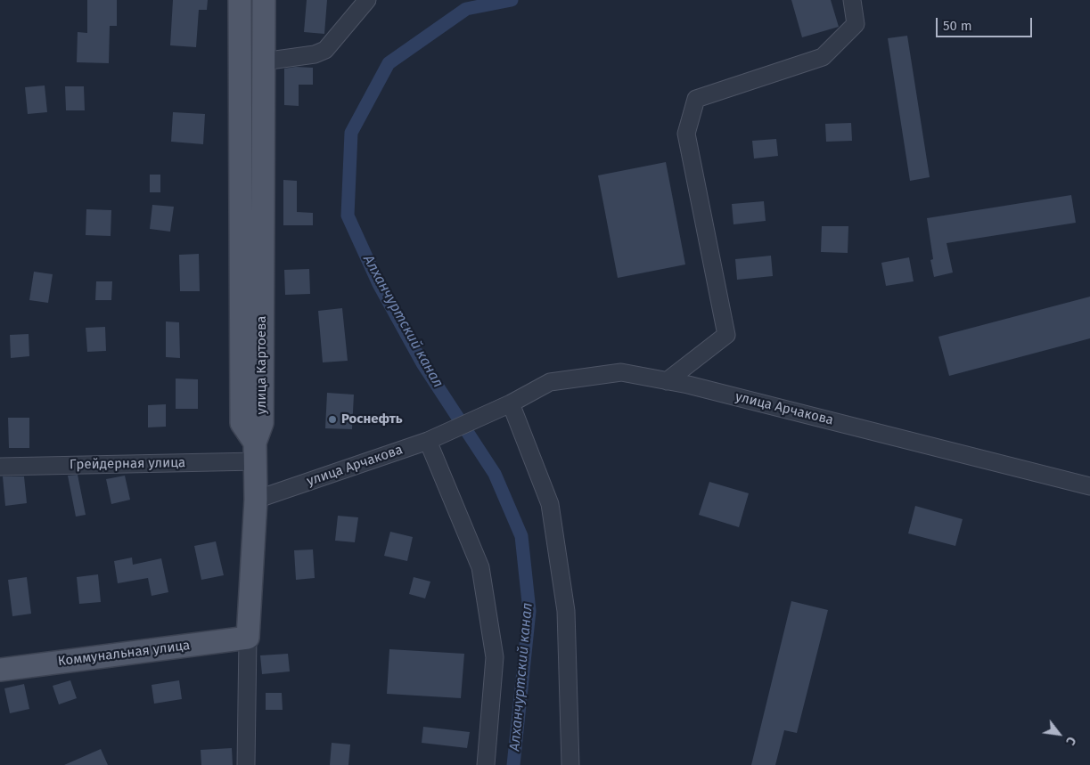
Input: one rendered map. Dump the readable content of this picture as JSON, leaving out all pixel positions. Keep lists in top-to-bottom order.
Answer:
{
  "streets": {
    "main road": ["улица Картоева", "Коммунальная улица"],
    "street": ["улица Арчакова", "Грейдерная улица"]
  },
  "crossings": [
    ["улица Картоева", "Грейдерная улица"]
  ],
  "water": ["Алханчуртский канал"],
  "places": ["Роснефть"],
  "scale_bar": "50 m",
  "north": "bottom right"
}
